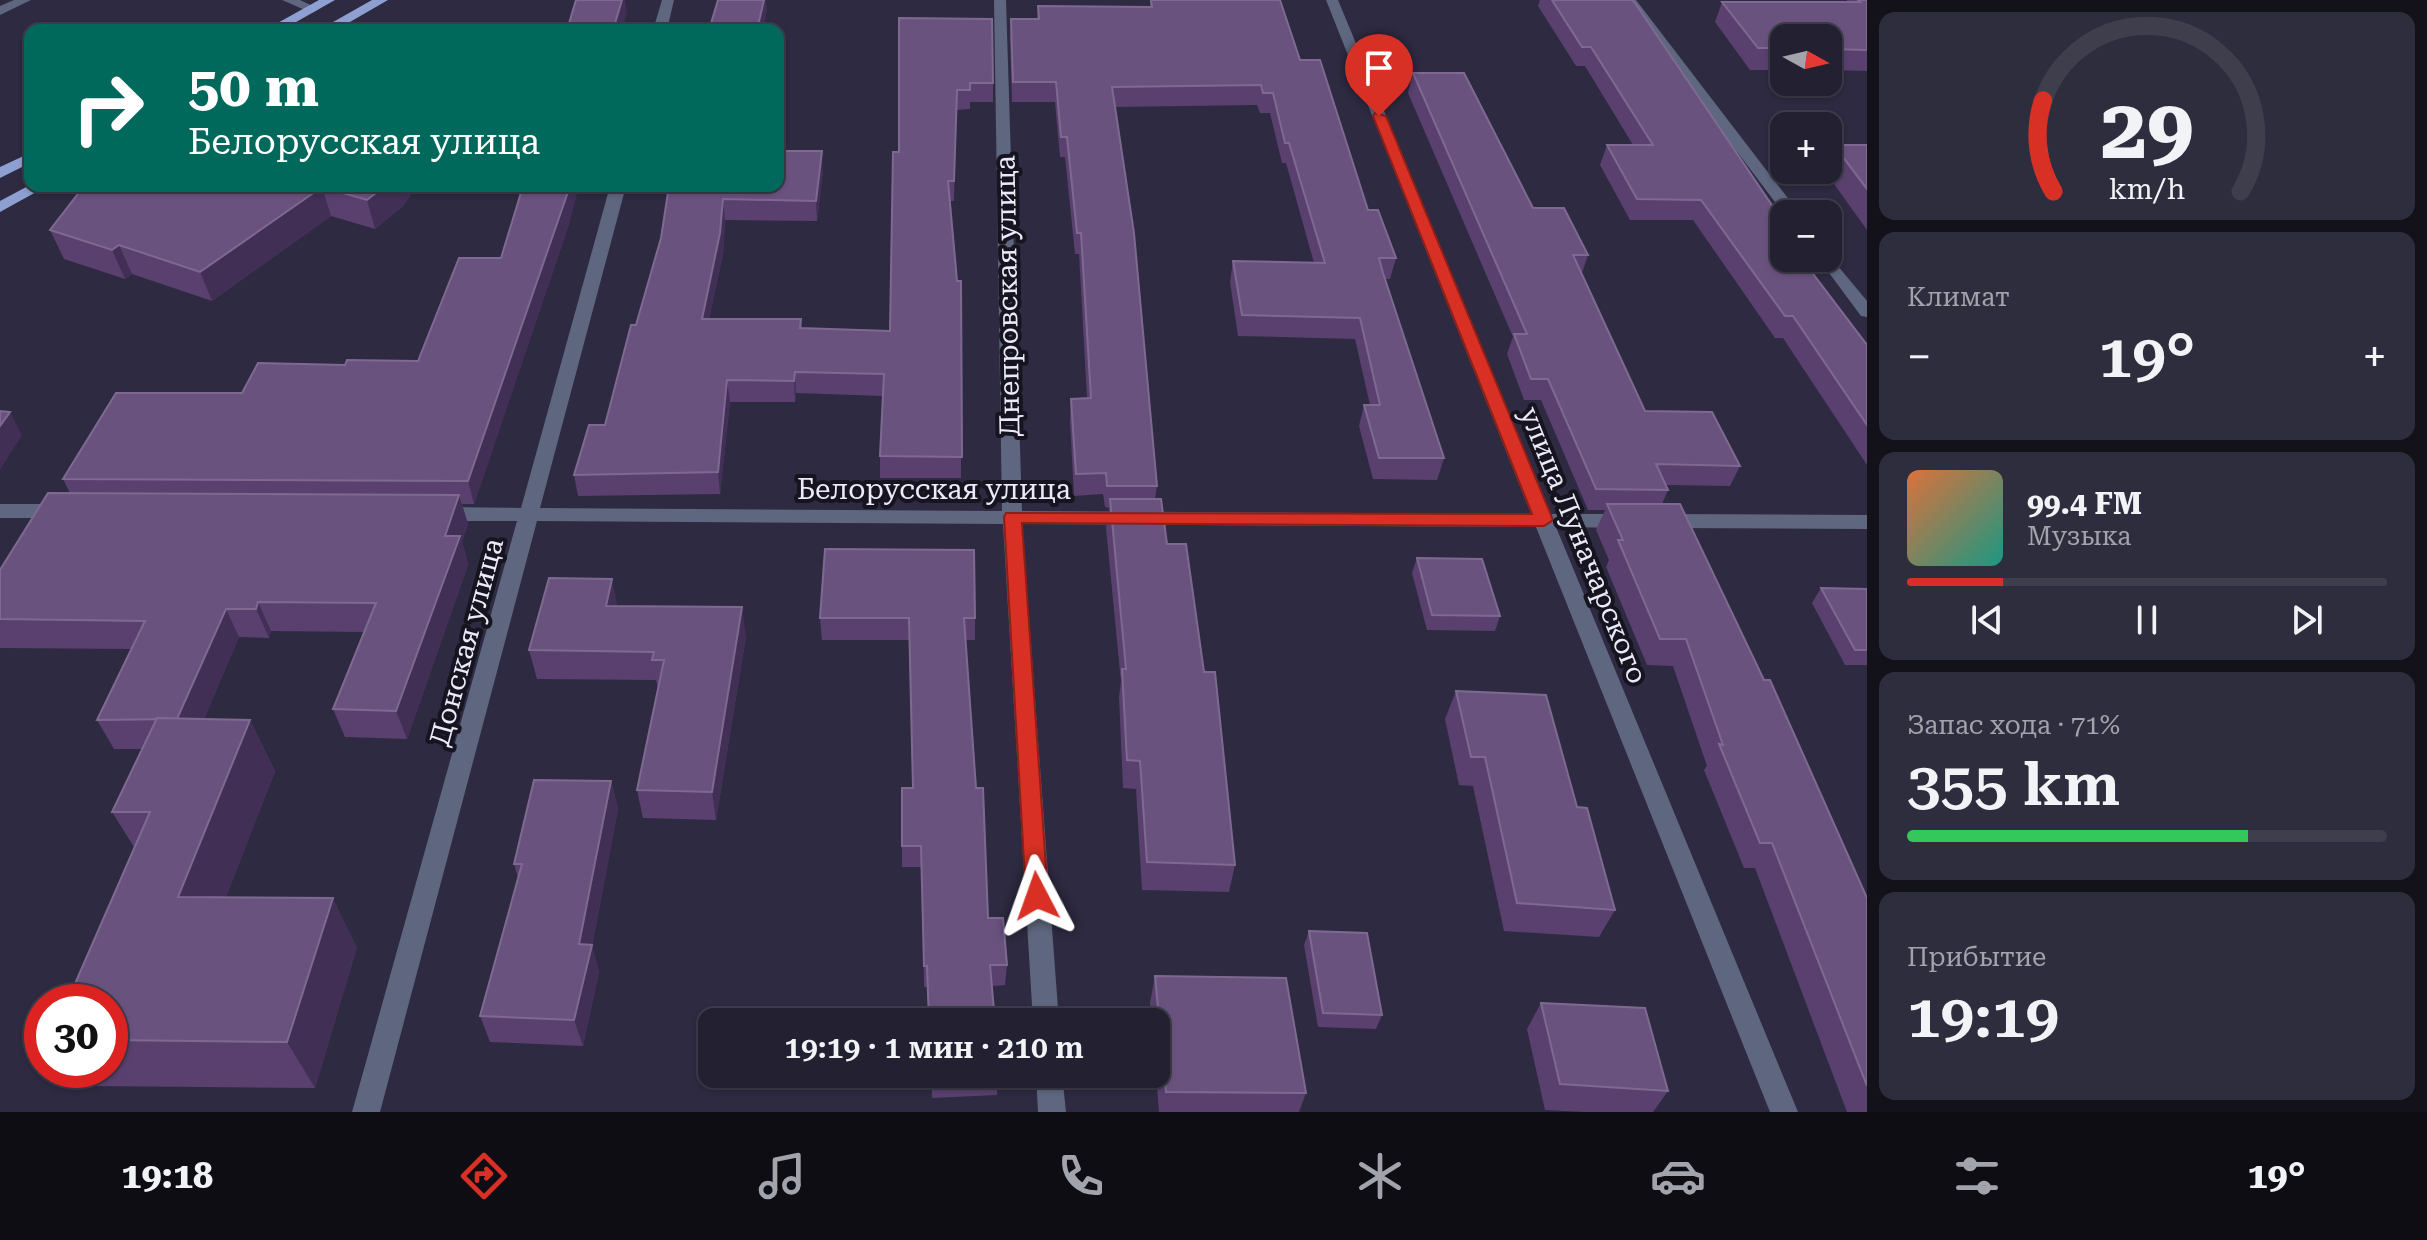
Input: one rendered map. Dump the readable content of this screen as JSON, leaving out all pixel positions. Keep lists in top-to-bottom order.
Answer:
{
  "streets": {
    "street": [
      "Днепровская улица",
      "Белорусская улица",
      "улица Луначарского",
      "Донская улица"
    ]
  },
  "crossings": [
    ["Днепровская улица", "Белорусская улица"],
    ["Белорусская улица", "улица Луначарского"],
    ["Белорусская улица", "Донская улица"]
  ],
  "north": "right",
  "page": {
    "map_buttons": ["+", "−"],
    "turn": ["50 m", "Белорусская улица"],
    "tile": [
      "Климат",
      ["Запас хода · 71%", "355 km"],
      ["Прибытие", "19:19"]
    ],
    "heat": ["−", "19°", "+"],
    "song": ["99.4 FM", "Музыка"],
    "limit": "30",
    "trip": "19:19 · 1 мин · 210 m",
    "tabs": ["19:18", "19°"],
    "gauge": ["29", "km/h"]
  }
}
